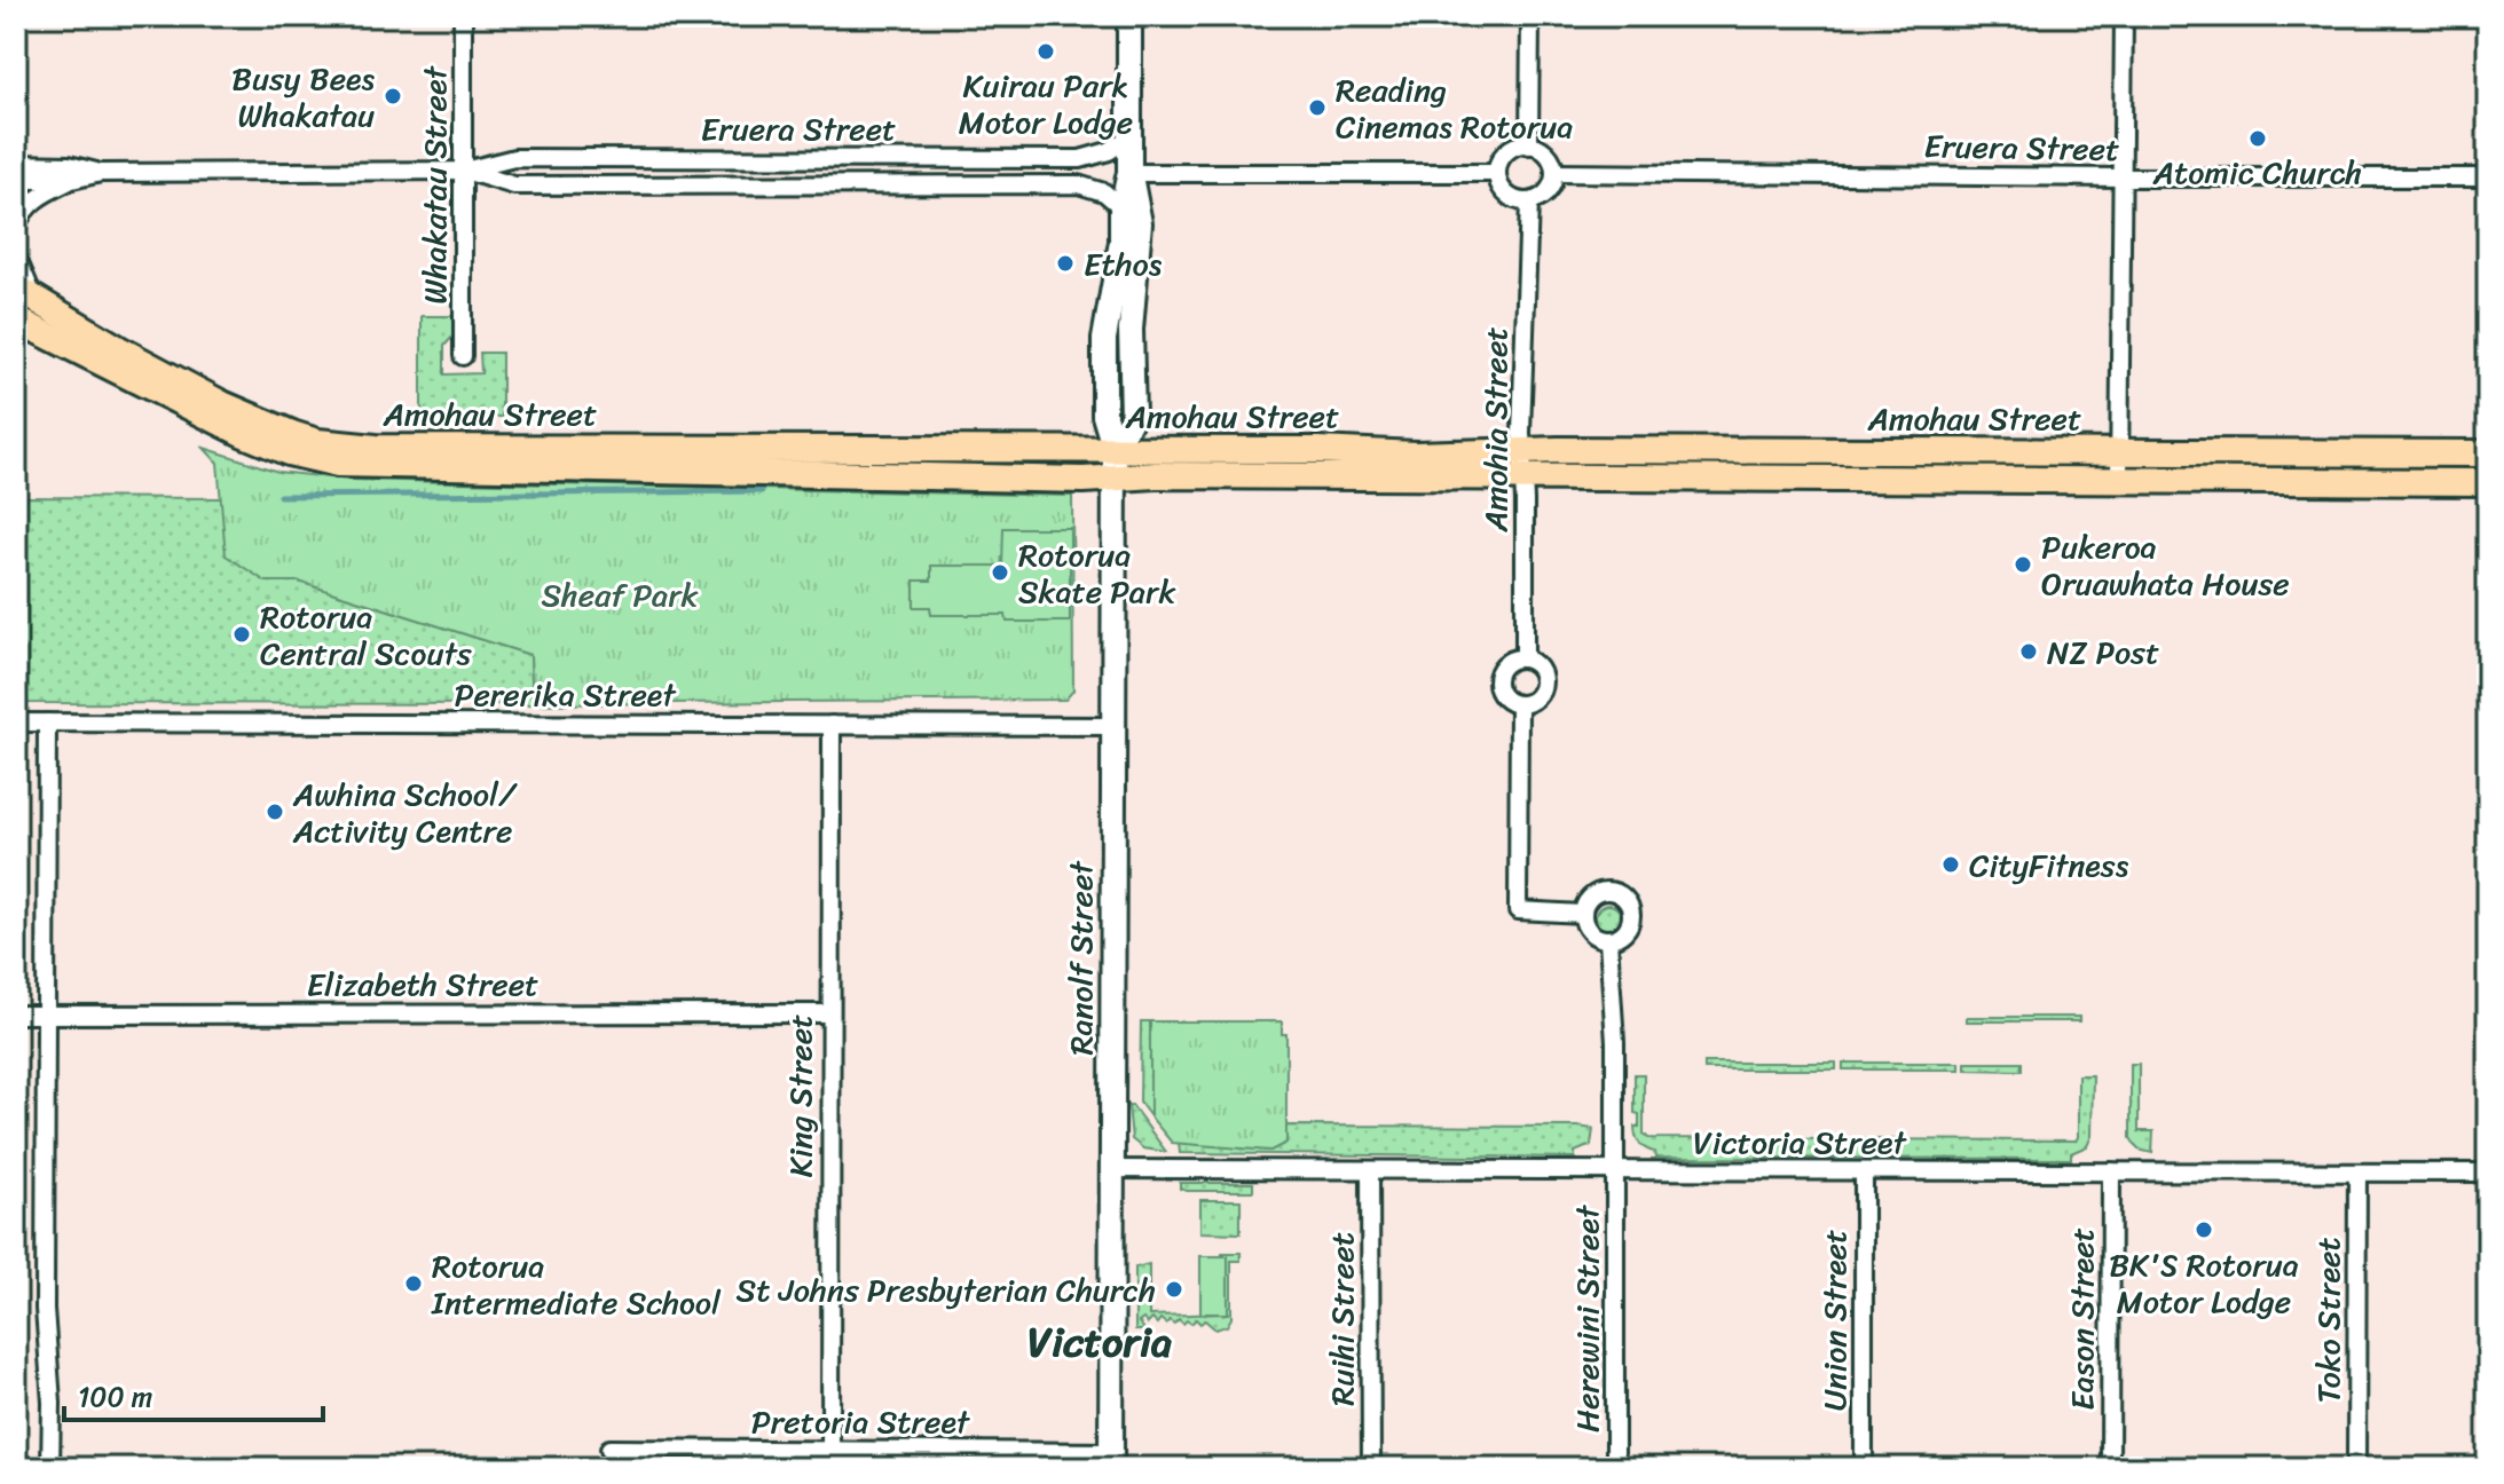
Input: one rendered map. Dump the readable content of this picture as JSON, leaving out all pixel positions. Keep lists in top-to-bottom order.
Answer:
{
  "streets": {
    "main road": ["Amohau Street"],
    "street": [
      "Eruera Street",
      "Whakatau Street",
      "Amohia Street",
      "Pererika Street",
      "Ranolf Street",
      "Elizabeth Street",
      "King Street",
      "Victoria Street",
      "Ruihi Street",
      "Herewini Street",
      "Eason Street",
      "Union Street",
      "Toko Street",
      "Pretoria Street"
    ]
  },
  "crossings": [
    ["Eruera Street", "Whakatau Street"],
    ["Eruera Street", "Amohia Street"],
    ["Eruera Street", "Ranolf Street"],
    ["Amohau Street", "Amohia Street"],
    ["Amohau Street", "Ranolf Street"],
    ["Pererika Street", "Ranolf Street"],
    ["Pererika Street", "King Street"],
    ["Ranolf Street", "Victoria Street"],
    ["Ranolf Street", "Pretoria Street"],
    ["Elizabeth Street", "King Street"],
    ["King Street", "Pretoria Street"],
    ["Victoria Street", "Ruihi Street"],
    ["Victoria Street", "Herewini Street"],
    ["Victoria Street", "Eason Street"],
    ["Victoria Street", "Union Street"],
    ["Victoria Street", "Toko Street"]
  ],
  "districts": ["Victoria"],
  "parks": ["Sheaf Park"],
  "places": [
    "Kuirau Park Motor Lodge",
    "Busy Bees Whakatau",
    "Reading Cinemas Rotorua",
    "Atomic Church",
    "Ethos",
    "Pukeroa Oruawhata House",
    "Rotorua Skate Park",
    "Rotorua Central Scouts",
    "NZ Post",
    "Awhina School/ Activity Centre",
    "CityFitness",
    "BK'S Rotorua Motor Lodge",
    "Rotorua Intermediate School",
    "St Johns Presbyterian Church"
  ],
  "scale_bar": "100 m"
}
